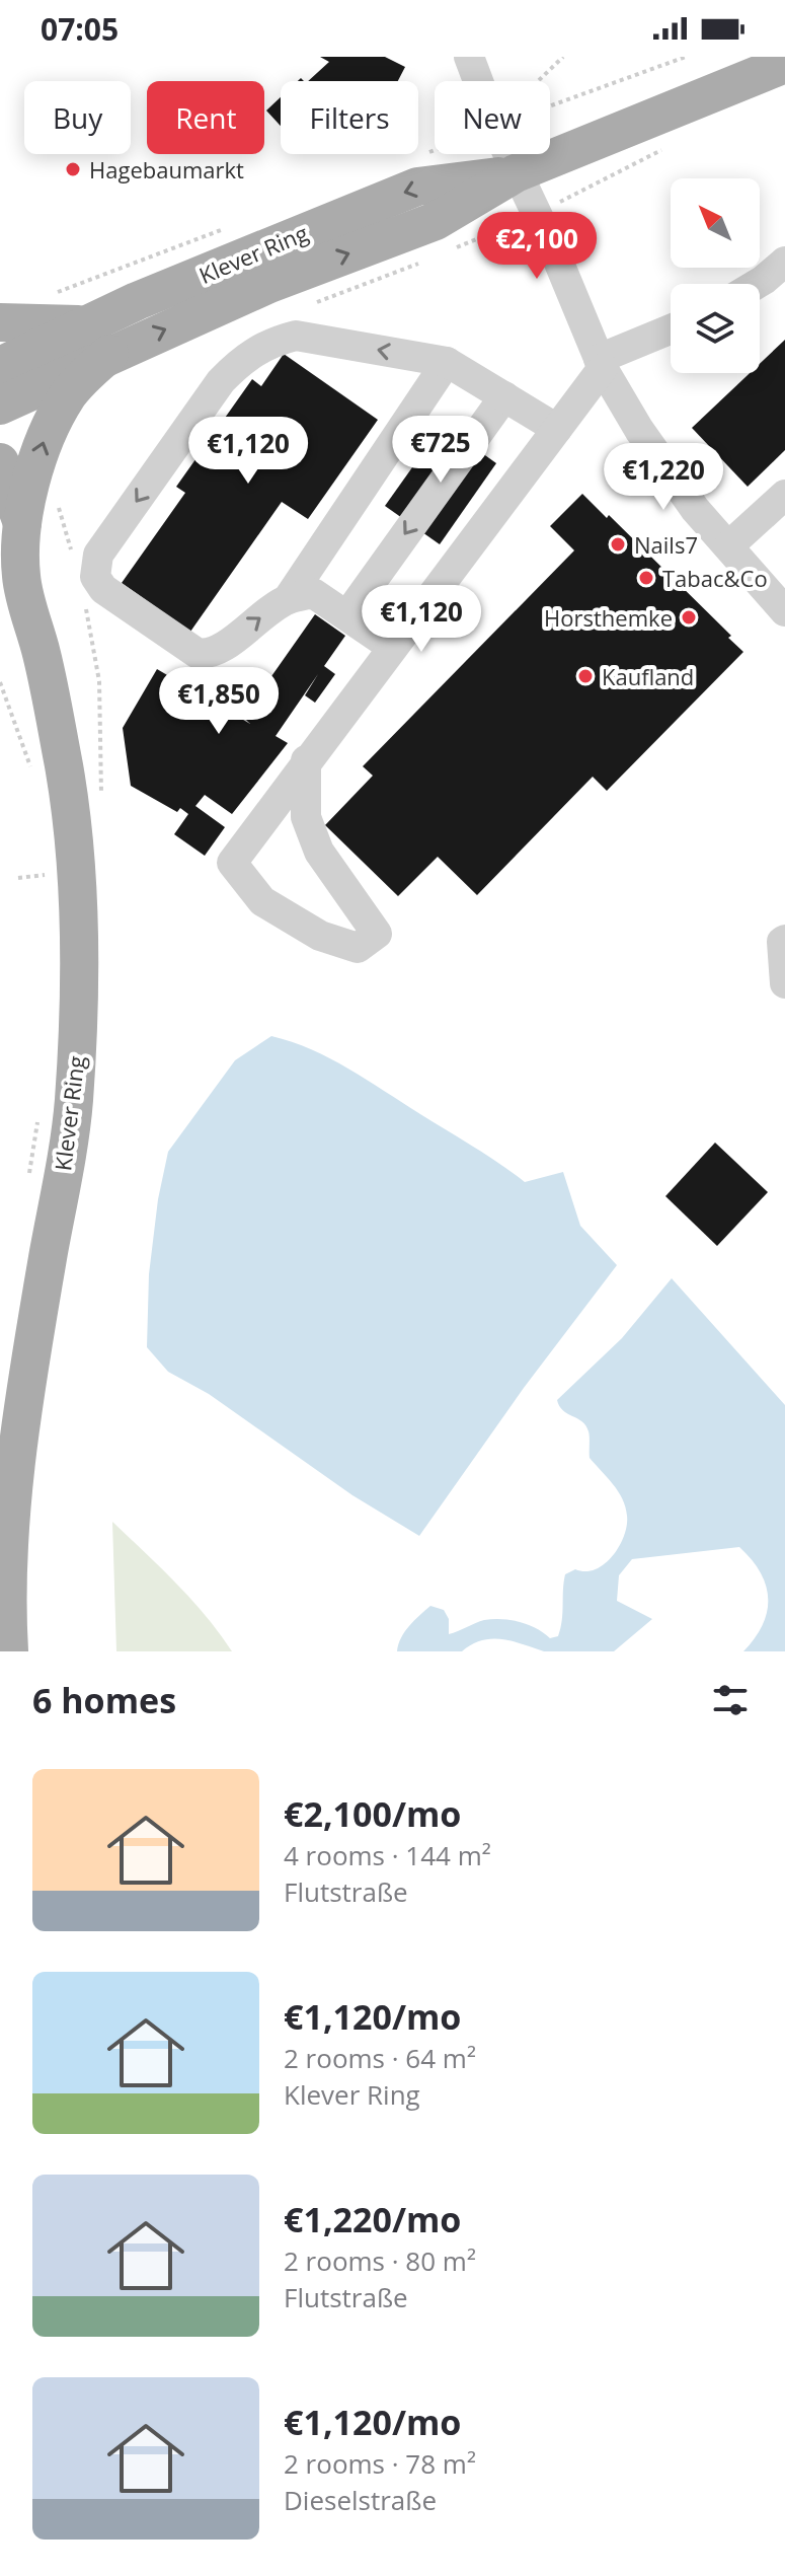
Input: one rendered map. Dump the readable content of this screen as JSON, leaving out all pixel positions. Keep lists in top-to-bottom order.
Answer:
{
  "streets": {
    "main road": ["Klever Ring"]
  },
  "places": [
    "Hagebaumarkt",
    "Nails7",
    "Tabac&Co",
    "Horsthemke",
    "Kaufland"
  ],
  "north": "top left",
  "page": {
    "status": "07:05",
    "chip": [
      "Buy",
      "Rent",
      "Filters",
      "New"
    ],
    "price": [
      "€2,100",
      "€725",
      "€1,120",
      "€1,220",
      "€1,120",
      "€1,850"
    ],
    "heading": "6 homes",
    "list": [
      {
        "name": "€2,100/mo",
        "note": "4 rooms · 144 m² · Flutstraße"
      },
      {
        "name": "€1,120/mo",
        "note": "2 rooms · 64 m² · Klever Ring"
      },
      {
        "name": "€1,220/mo",
        "note": "2 rooms · 80 m² · Flutstraße"
      },
      {
        "name": "€1,120/mo",
        "note": "2 rooms · 78 m² · Dieselstraße"
      }
    ]
  }
}
